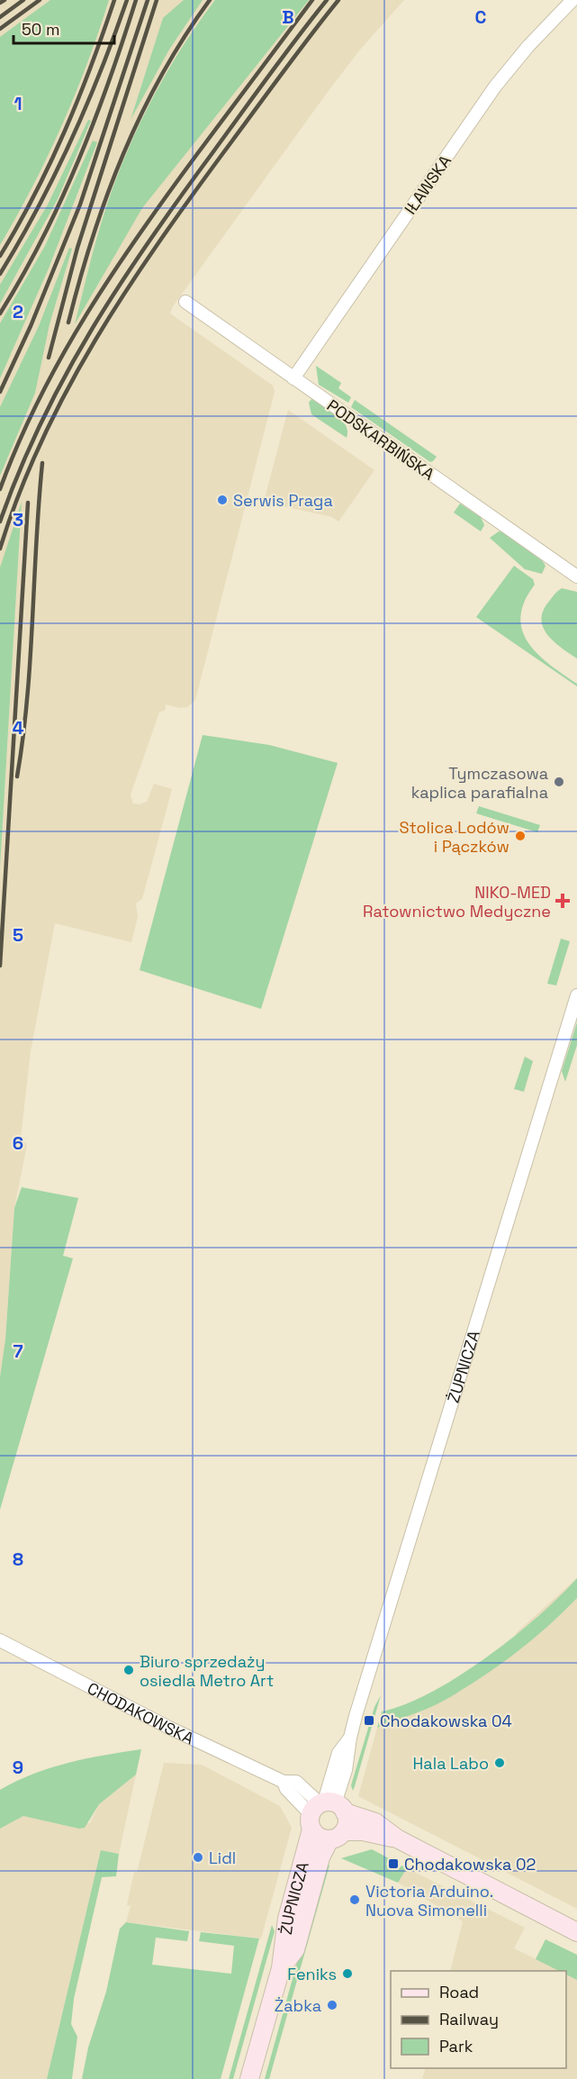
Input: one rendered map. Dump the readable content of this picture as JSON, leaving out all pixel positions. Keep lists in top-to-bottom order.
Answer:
{
  "streets": {
    "street": [
      "IŁAWSKA",
      "PODSKARBIŃSKA",
      "ŻUPNICZA",
      "CHODAKOWSKA"
    ]
  },
  "crossings": [
    ["IŁAWSKA", "PODSKARBIŃSKA"],
    ["ŻUPNICZA", "CHODAKOWSKA"]
  ],
  "places": {
    "other": [
      "Serwis Praga",
      "Tymczasowa kaplica parafialna",
      "Stolica Lodów i Pączków",
      "Biuro sprzedaży osiedla Metro Art",
      "Hala Labo",
      "Lidl",
      "Victoria Arduino. Nuova Simonelli",
      "Feniks",
      "Żabka"
    ],
    "health": ["NIKO-MED Ratownictwo Medyczne"],
    "transit": ["Chodakowska 04", "Chodakowska 02"]
  },
  "legend": ["Road", "Railway", "Park"],
  "scale_bar": "50 m",
  "grid": {
    "columns": ["B", "C"],
    "rows": [
      "1",
      "2",
      "3",
      "4",
      "5",
      "6",
      "7",
      "8",
      "9"
    ]
  }
}
